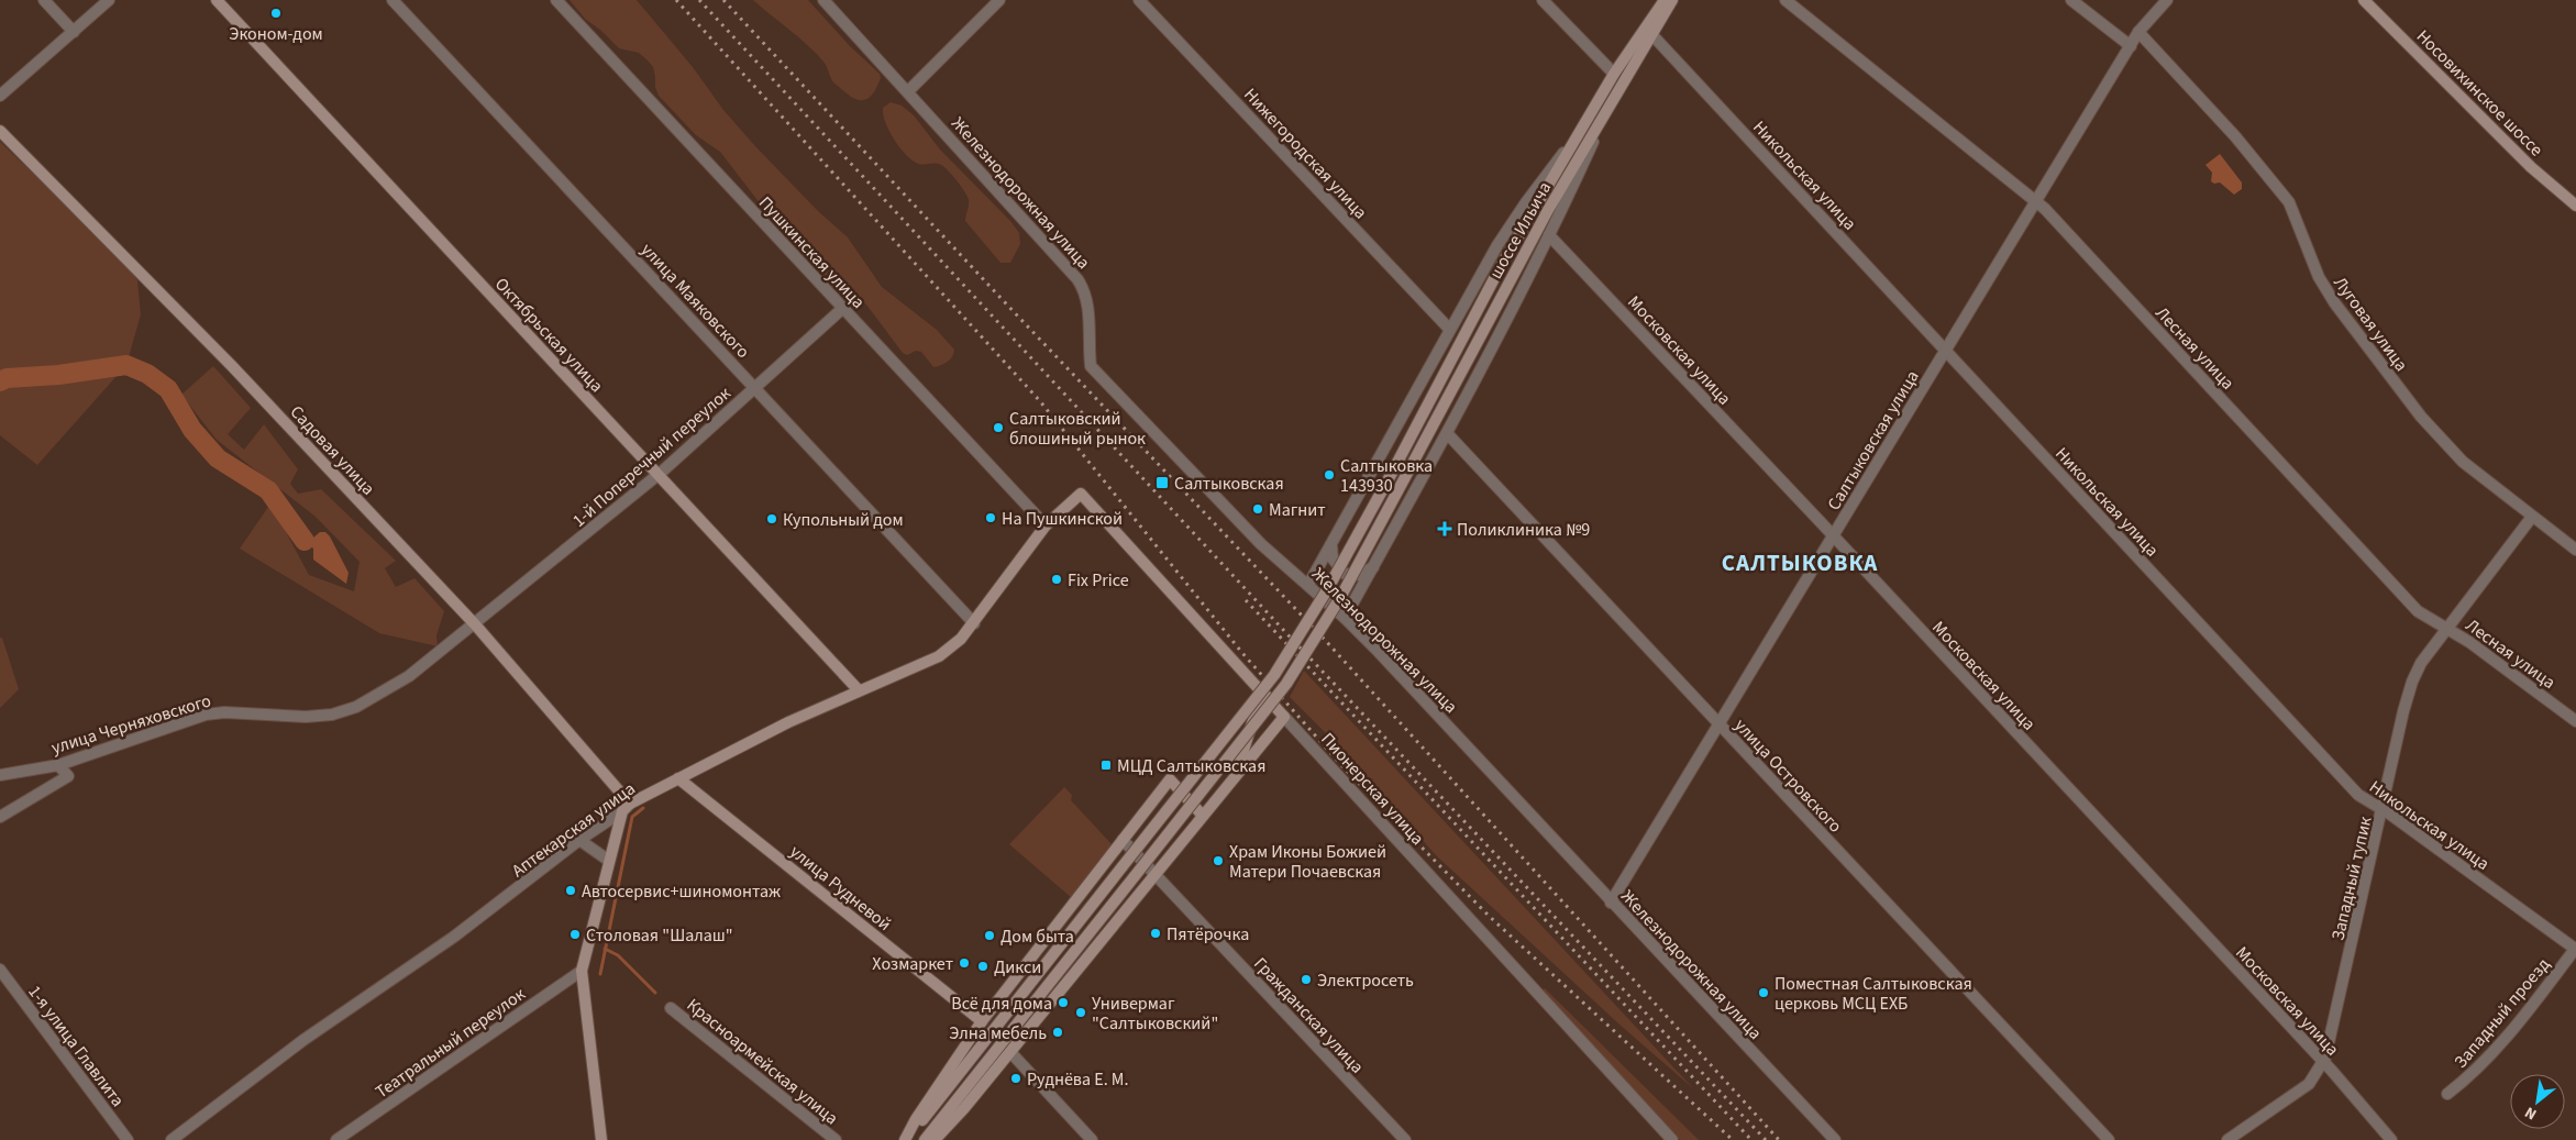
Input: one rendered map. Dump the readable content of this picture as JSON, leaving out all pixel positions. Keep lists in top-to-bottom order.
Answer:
{
  "streets": {
    "street": [
      "Носовихинское шоссе",
      "Нижегородская улица",
      "Никольская улица",
      "Железнодорожная улица",
      "шоссе Ильича",
      "Пушкинская улица",
      "улица Маяковского",
      "Луговая улица",
      "Октябрьская улица",
      "Лесная улица",
      "Московская улица",
      "Салтыковская улица",
      "Садовая улица",
      "1-й Поперечный переулок",
      "улица Черняховского",
      "улица Островского",
      "Пионерская улица",
      "Аптекарская улица",
      "Западный тупик",
      "улица Рудневой",
      "Западный проезд",
      "Гражданская улица",
      "Театральный переулок",
      "1-я улица Главлита",
      "Красноармейская улица"
    ]
  },
  "crossings": [
    ["Никольская улица", "шоссе Ильича"],
    ["Никольская улица", "Салтыковская улица"],
    ["Никольская улица", "Западный тупик"],
    ["Никольская улица", "Западный проезд"],
    ["Железнодорожная улица", "Салтыковская улица"],
    ["Пушкинская улица", "1-й Поперечный переулок"],
    ["Пушкинская улица", "Пионерская улица"],
    ["Пушкинская улица", "Аптекарская улица"],
    ["улица Маяковского", "1-й Поперечный переулок"],
    ["улица Маяковского", "Аптекарская улица"],
    ["Луговая улица", "Салтыковская улица"],
    ["Луговая улица", "Западный тупик"],
    ["Октябрьская улица", "1-й Поперечный переулок"],
    ["Октябрьская улица", "Аптекарская улица"],
    ["Лесная улица", "Салтыковская улица"],
    ["Лесная улица", "Западный тупик"],
    ["Московская улица", "Салтыковская улица"],
    ["Московская улица", "Западный тупик"],
    ["Салтыковская улица", "улица Островского"],
    ["Садовая улица", "1-й Поперечный переулок"],
    ["Садовая улица", "улица Черняховского"],
    ["Садовая улица", "Аптекарская улица"],
    ["1-й Поперечный переулок", "улица Черняховского"],
    ["Пионерская улица", "Аптекарская улица"],
    ["Аптекарская улица", "улица Рудневой"]
  ],
  "districts": ["САЛТЫКОВКА"],
  "places": {
    "other": [
      "Эконом-дом",
      "Салтыковский блошиный рынок",
      "Салтыковка 143930",
      "Магнит",
      "На Пушкинской",
      "Купольный дом",
      "Fix Price",
      "Храм Иконы Божией Матери Почаевская",
      "Автосервис+шиномонтаж",
      "Пятёрочка",
      "Столовая \"Шалаш\"",
      "Дом быта",
      "Хозмаркет",
      "Дикси",
      "Электросеть",
      "Поместная Салтыковская церковь МСЦ ЕХБ",
      "Всё для дома",
      "Универмаг \"Салтыковский\"",
      "Элна мебель",
      "Руднёва Е. М."
    ],
    "transit": ["Салтыковская", "МЦД Салтыковская"],
    "health": ["Поликлиника №9"]
  },
  "north": "bottom left"
}
